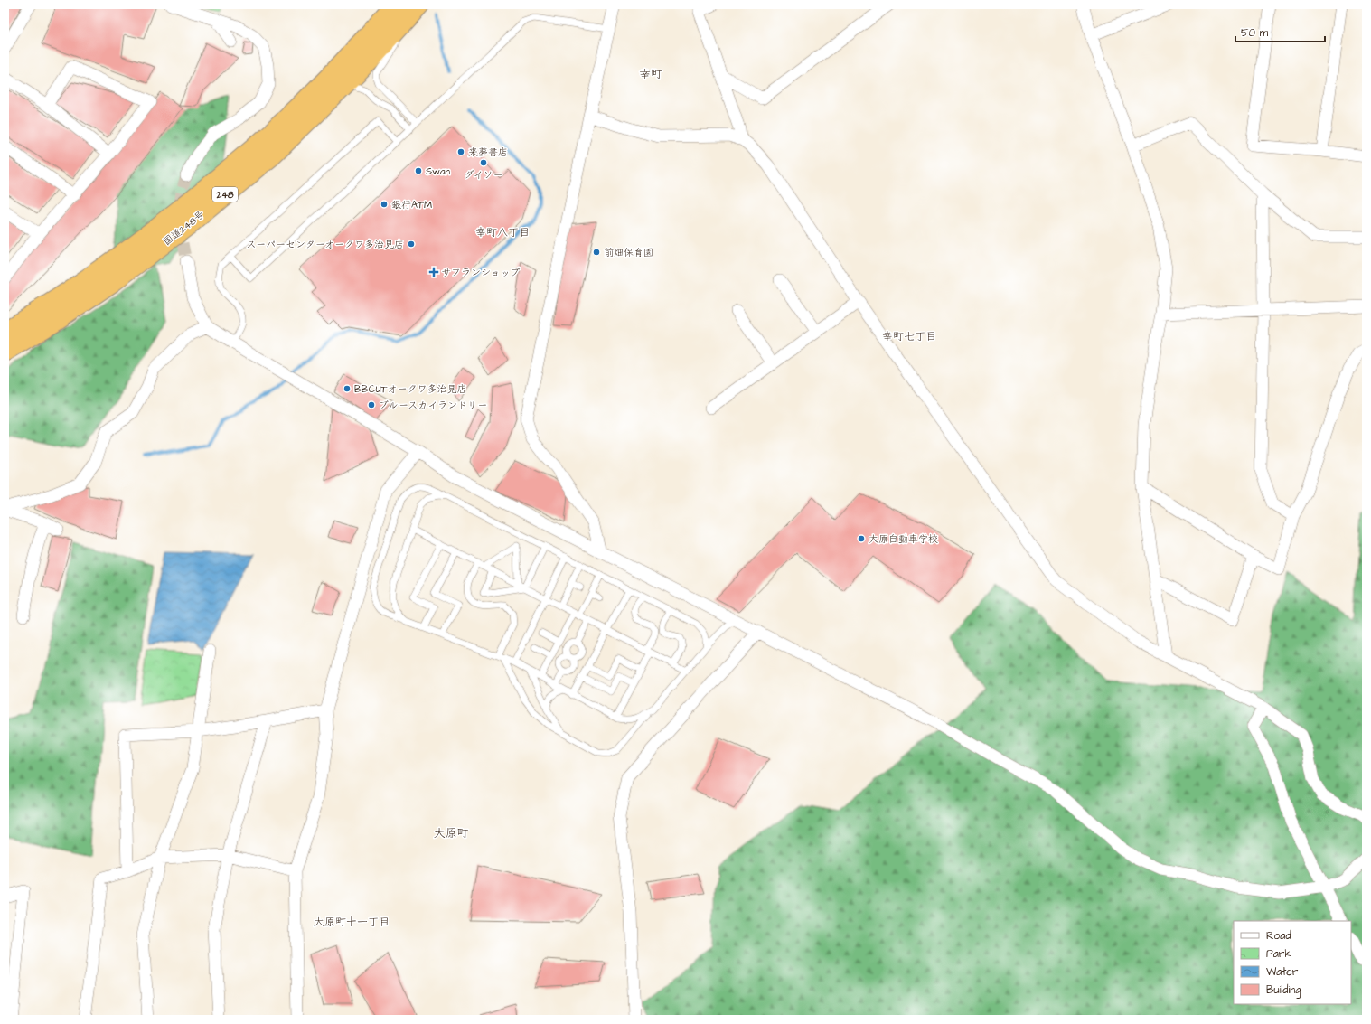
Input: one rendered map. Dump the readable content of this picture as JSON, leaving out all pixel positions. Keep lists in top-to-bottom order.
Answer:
{
  "streets": {
    "highway": ["248", "国道248号"]
  },
  "districts": [
    "幸町",
    "幸町八丁目",
    "幸町七丁目",
    "大原町",
    "大原町十一丁目"
  ],
  "places": {
    "other": [
      "来夢書店",
      "ダイソー",
      "Swan",
      "銀行ATM",
      "スーパーセンターオークワ多治見店",
      "前畑保育園",
      "BBCUTオークワ多治見店",
      "ブルースカイランドリー",
      "大原自動車学校"
    ],
    "health": ["サフランショップ"]
  },
  "legend": [
    "Road",
    "Park",
    "Water",
    "Building"
  ],
  "scale_bar": "50 m"
}
